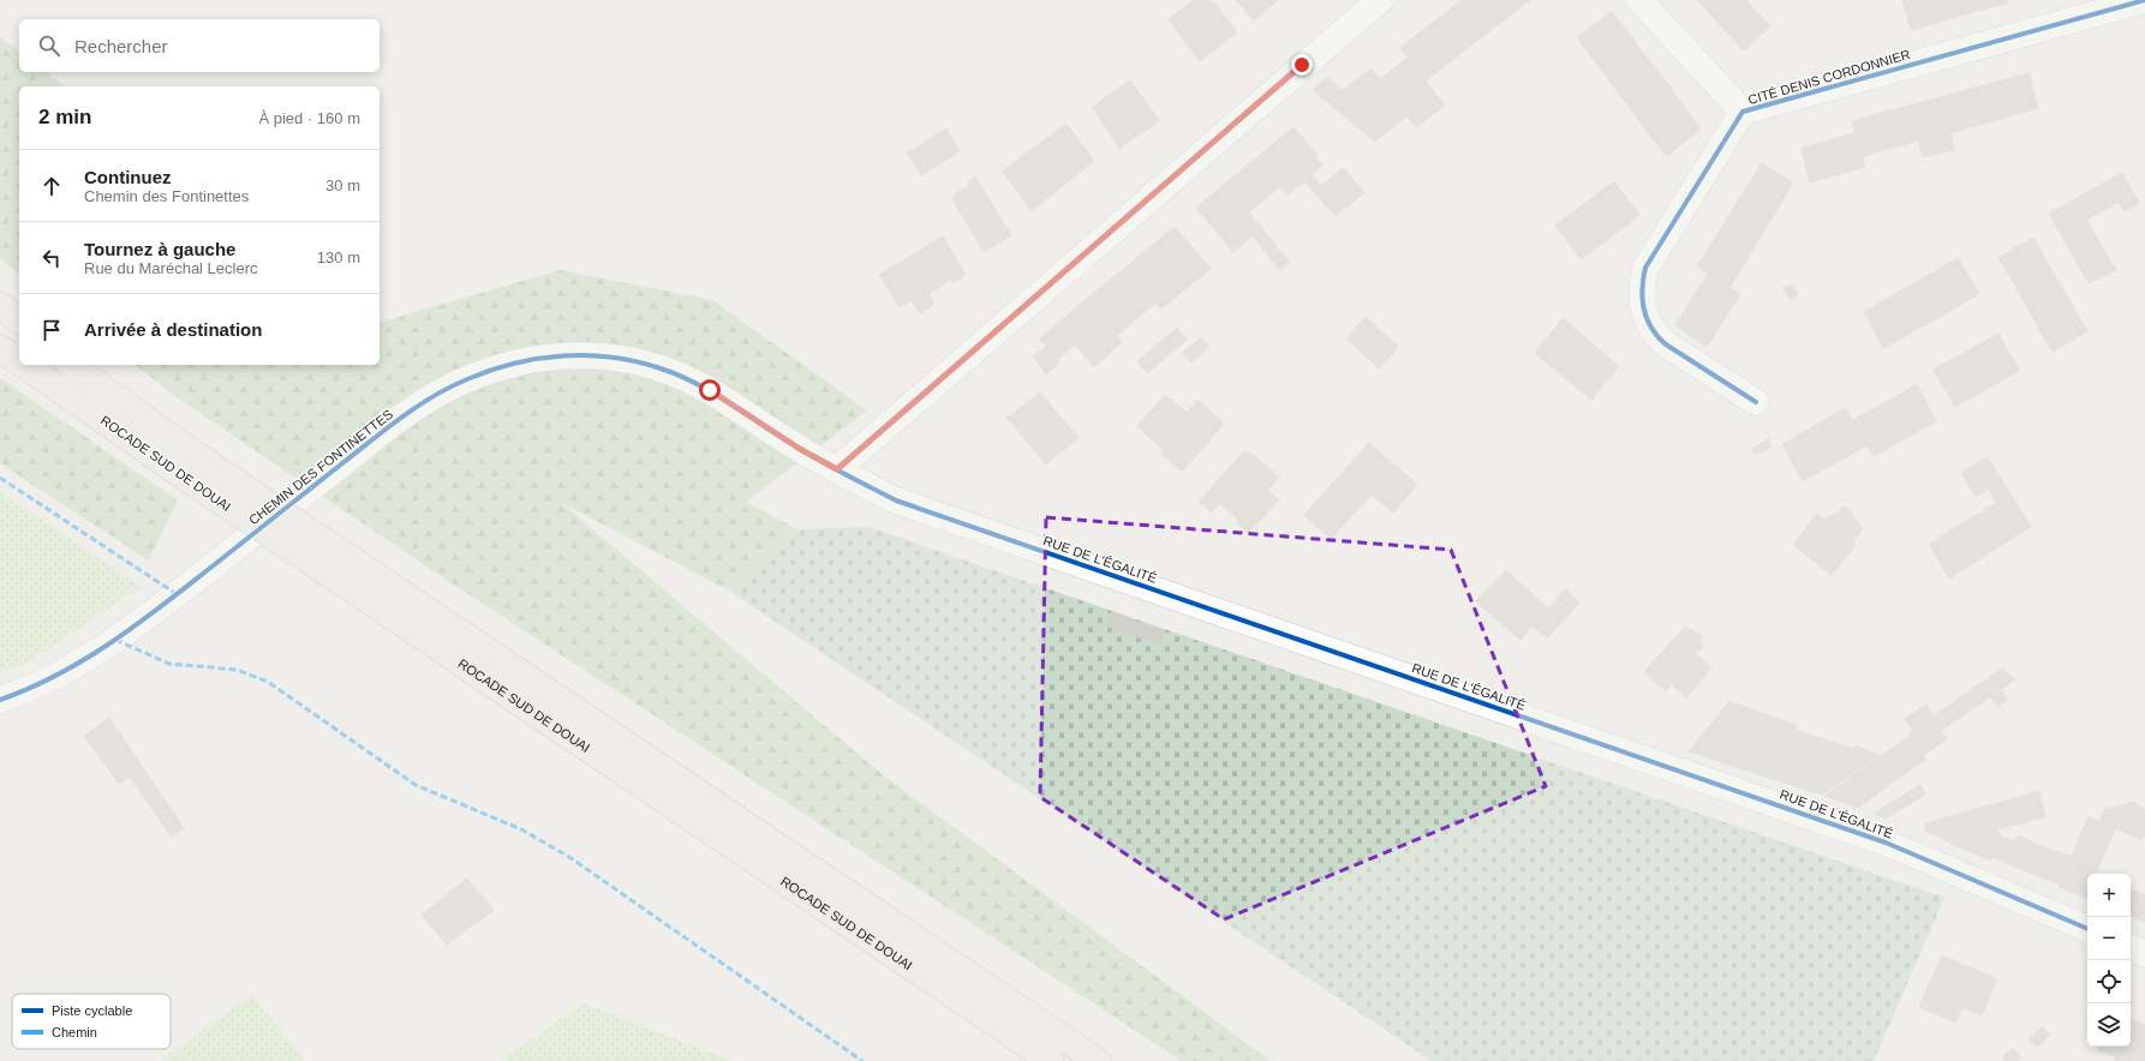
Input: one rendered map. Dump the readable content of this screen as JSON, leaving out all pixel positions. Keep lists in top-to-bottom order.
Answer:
{
  "streets": {
    "highway": ["ROCADE SUD DE DOUAI"],
    "street": ["CITÉ DENIS CORDONNIER", "CHEMIN DES FONTINETTES", "RUE DE L'ÉGALITÉ"]
  },
  "crossings": [
    ["CHEMIN DES FONTINETTES", "RUE DE L'ÉGALITÉ"]
  ],
  "legend": ["Piste cyclable", "Chemin"],
  "page": {
    "search": "Rechercher",
    "heading": ["2 min", "À pied · 160 m"],
    "list": [
      ["Continuez", "Chemin des Fontinettes", "30 m"],
      ["Tournez à gauche", "Rue du Maréchal Leclerc", "130 m"],
      "Arrivée à destination"
    ],
    "map_buttons": ["+", "−"]
  }
}
